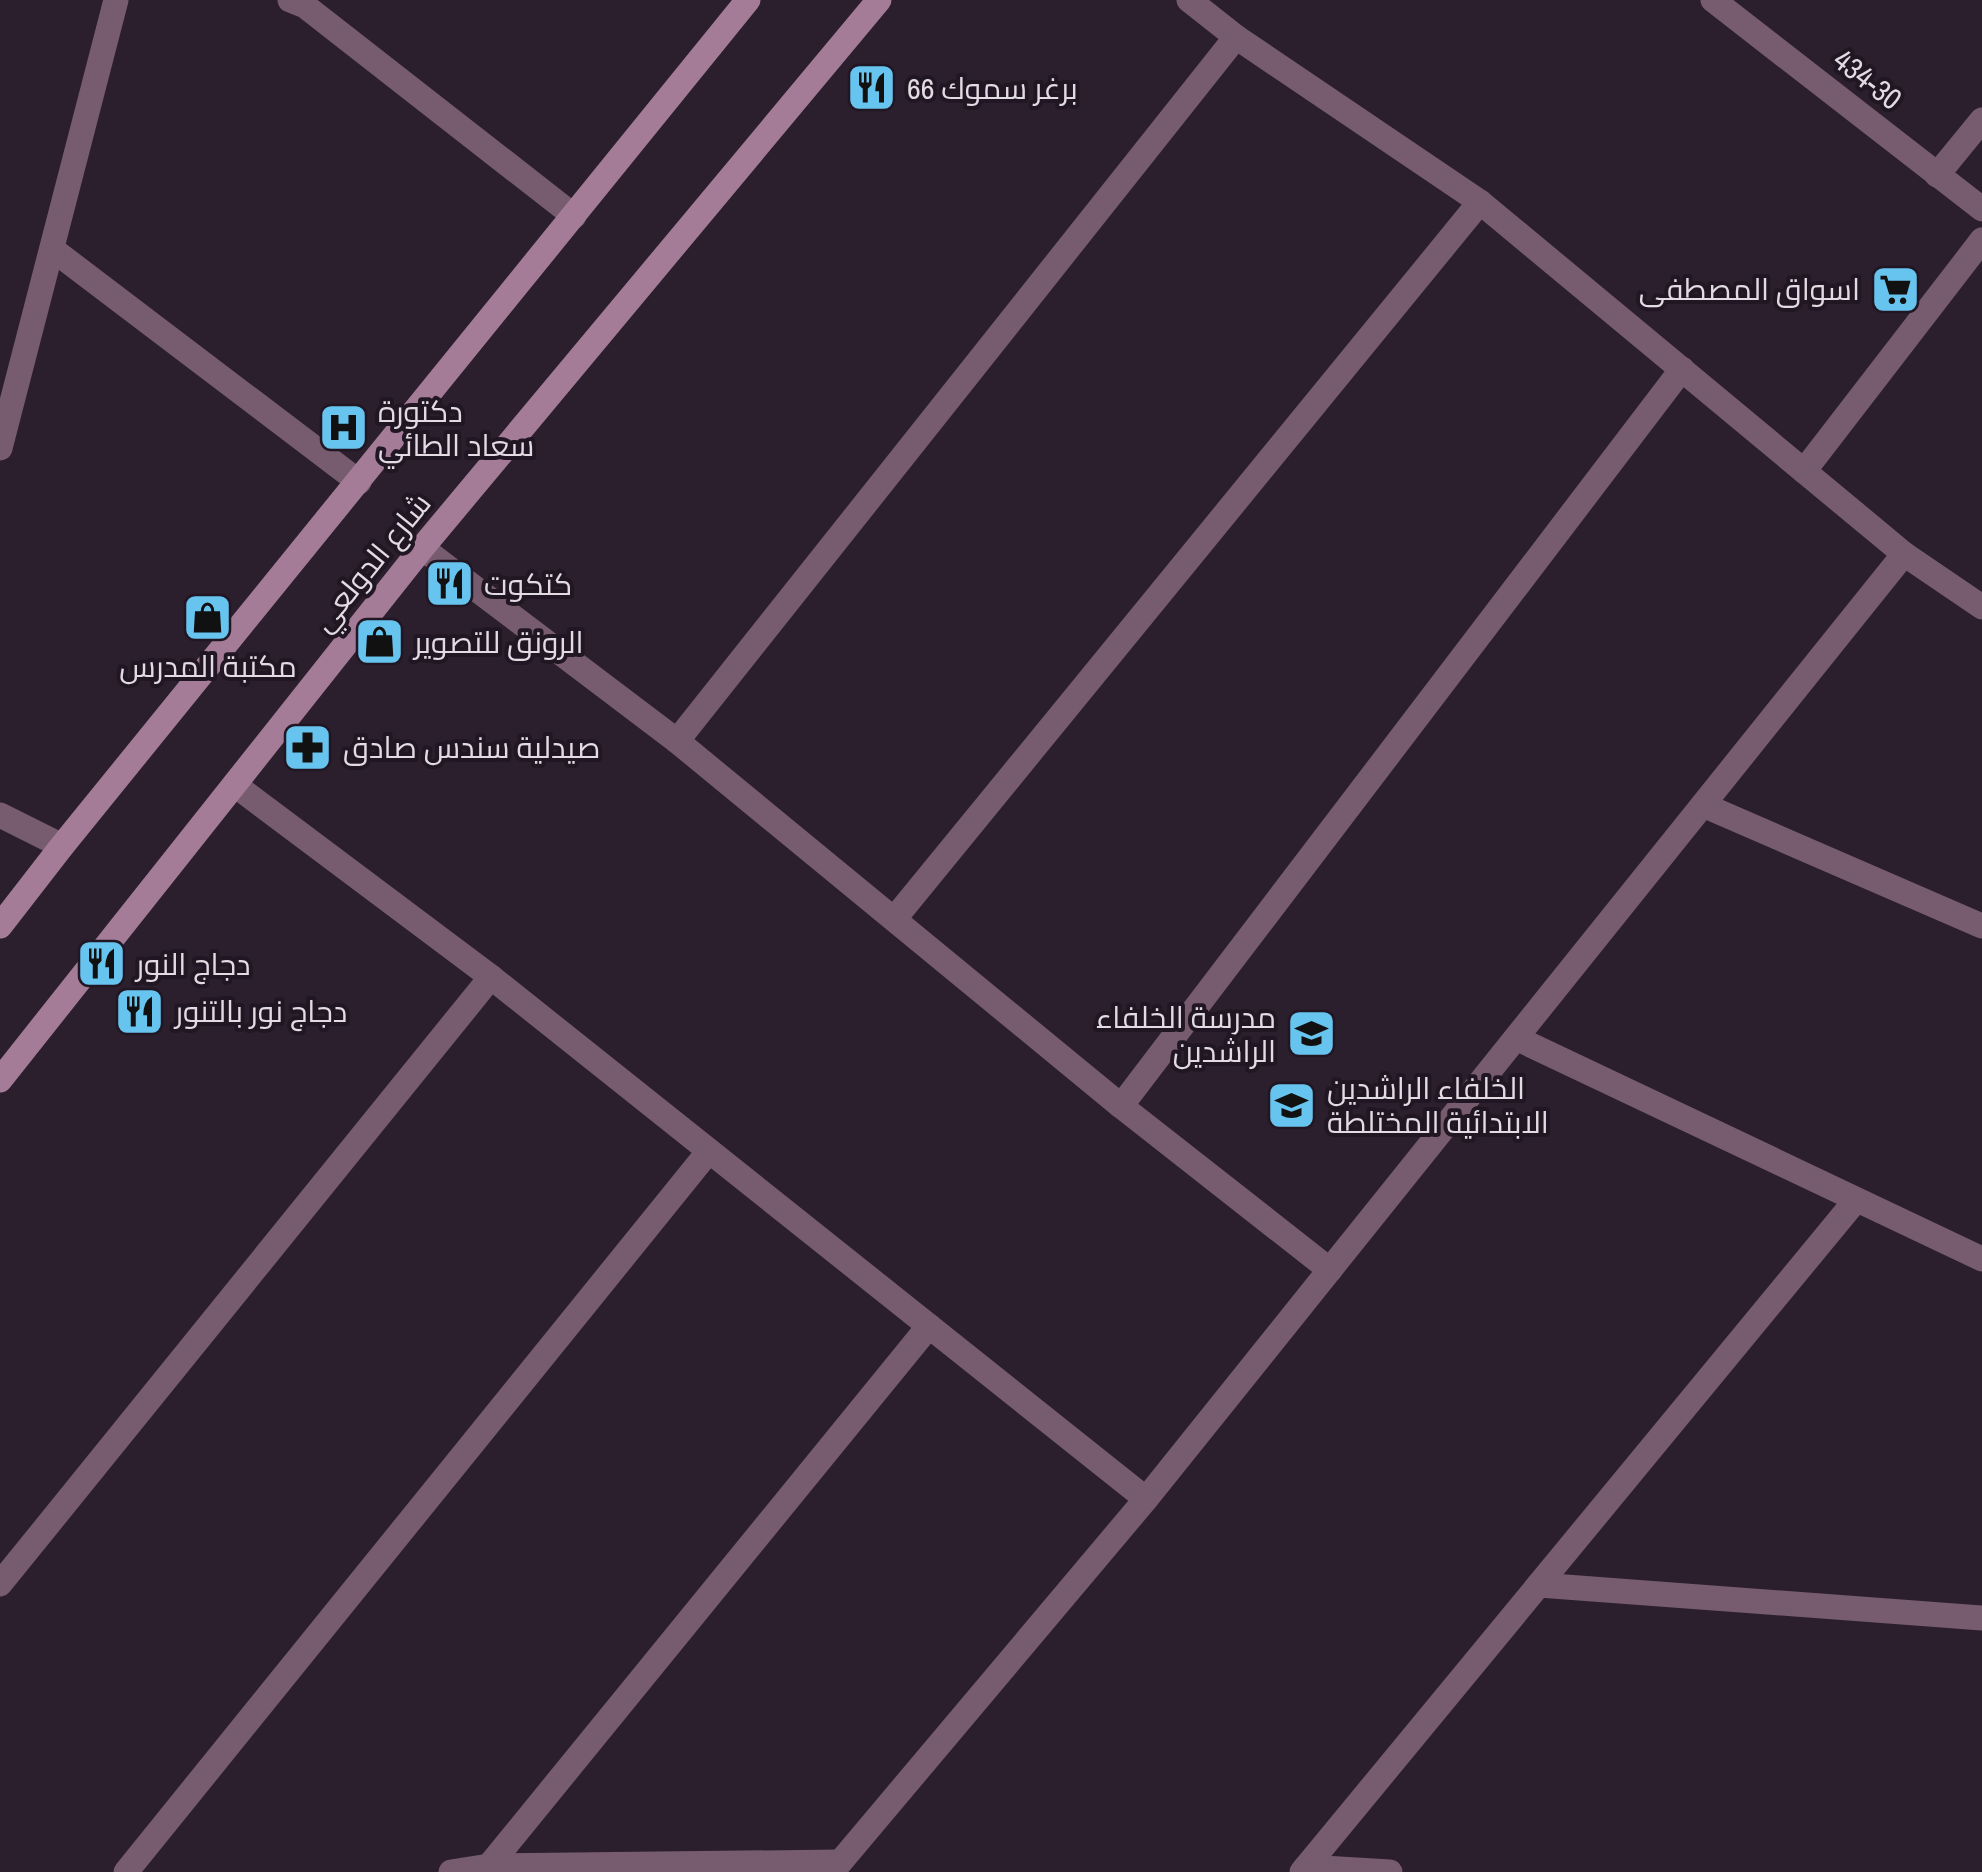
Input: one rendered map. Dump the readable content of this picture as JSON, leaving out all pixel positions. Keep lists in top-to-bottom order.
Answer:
{
  "streets": {
    "main road": ["شارع الدولعي"],
    "street": ["434-30"]
  },
  "places": {
    "restaurant": [
      "برغر سموك 66",
      "كتكوت",
      "دجاج النور",
      "دجاج نور بالتنور"
    ],
    "supermarket": ["اسواق المصطفى"],
    "hospital": ["دكتورة سعاد الطائي"],
    "shop": ["مكتبة المدرس", "الرونق للتصوير"],
    "pharmacy": ["صيدلية سندس صادق"],
    "school or university": ["مدرسة الخلفاء الراشدين", "الخلفاء الراشدين الابتدائية المختلطة"]
  }
}
